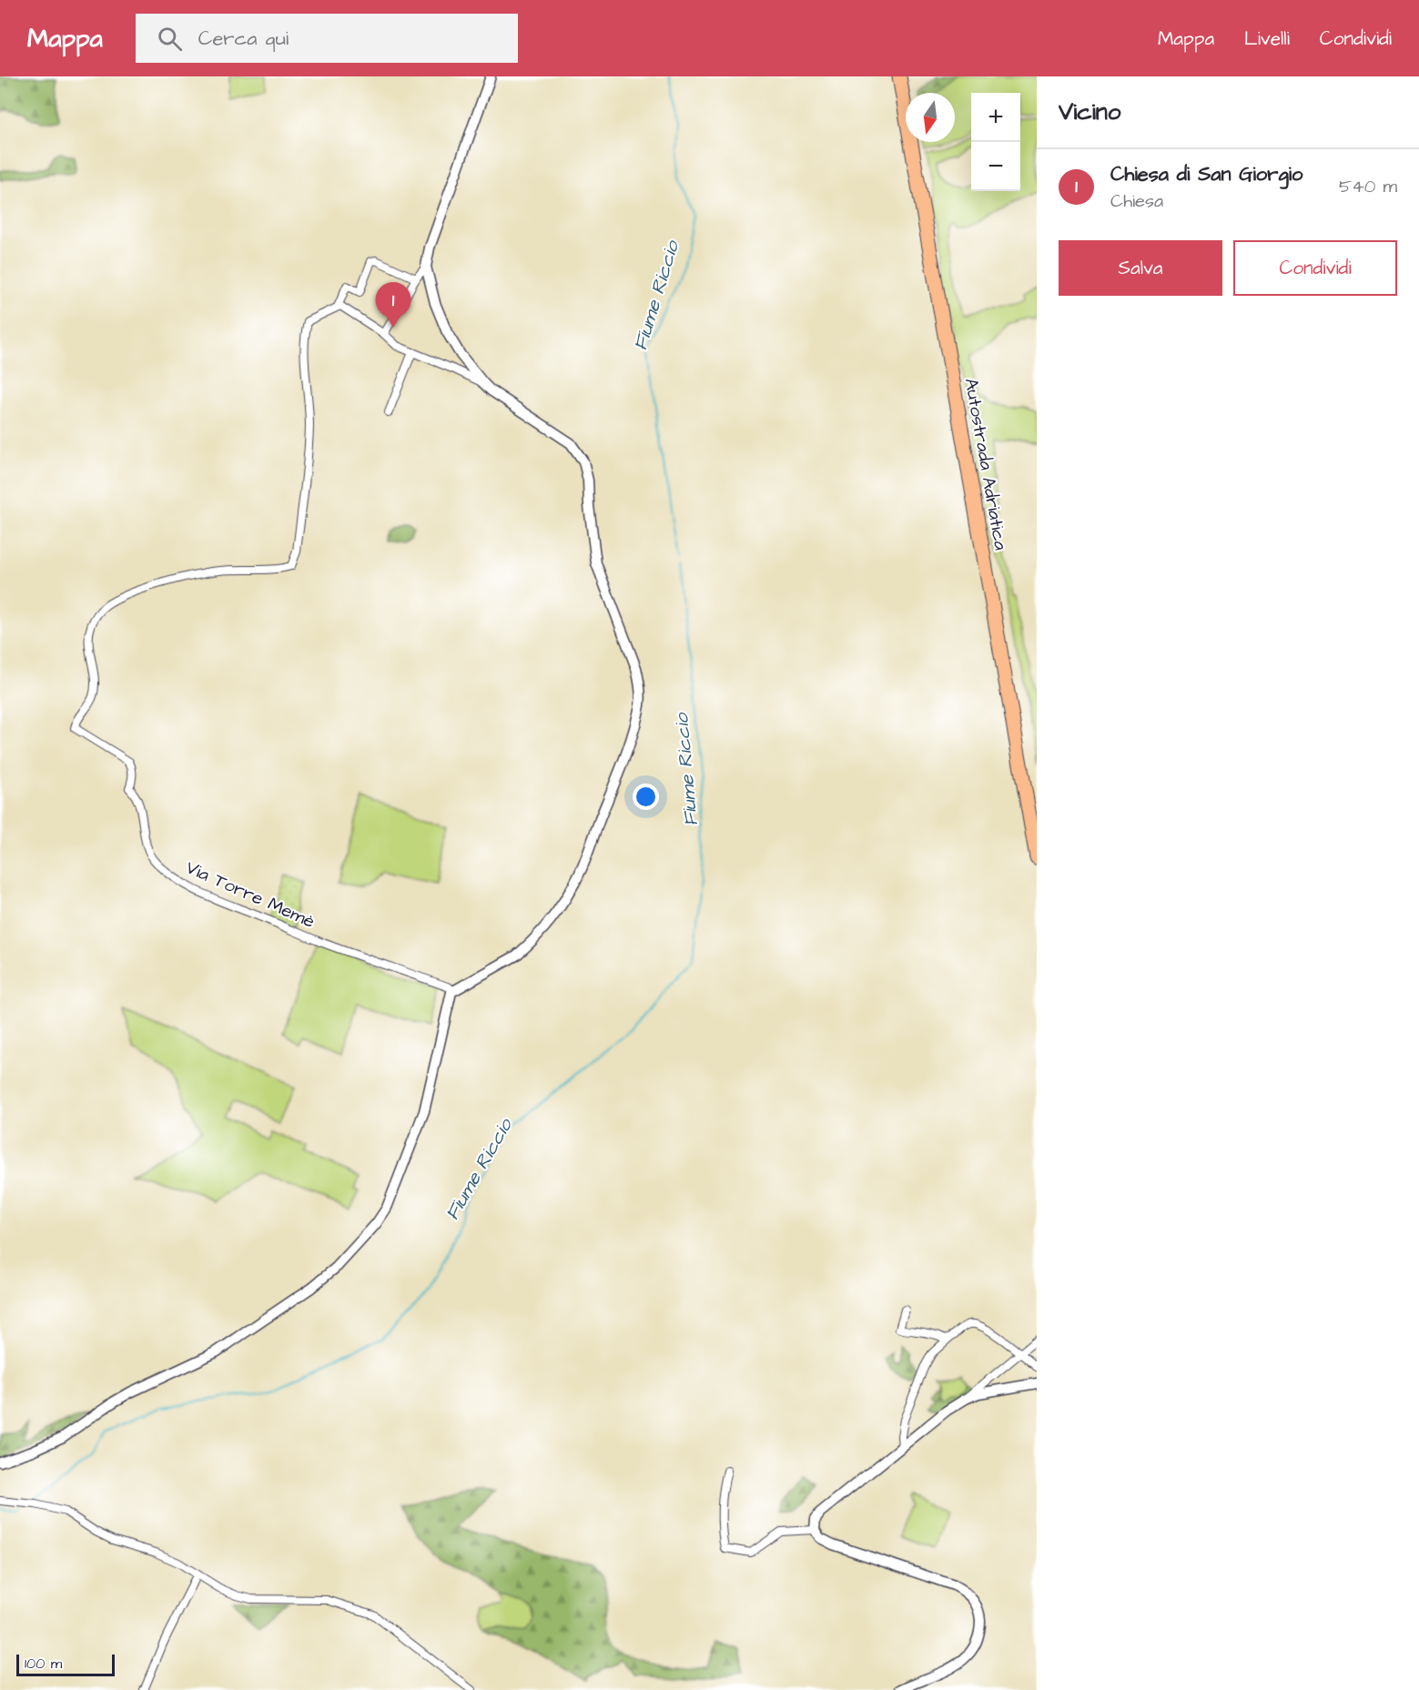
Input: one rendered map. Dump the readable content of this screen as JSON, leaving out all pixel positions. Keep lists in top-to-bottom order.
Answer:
{
  "streets": {
    "highway": ["Autostrada Adriatica"],
    "street": ["Via Torre Memè"]
  },
  "water": ["Fiume Riccio"],
  "scale_bar": "100 m",
  "north": "bottom",
  "page": {
    "header": "Mappa",
    "search": "Cerca qui",
    "nav": ["Mappa", "Livelli", "Condividi"],
    "heading": "Vicino",
    "map_buttons": ["+", "−"],
    "list": [
      {
        "mark": "1",
        "name": "Chiesa di San Giorgio",
        "note": "Chiesa",
        "value": "540 m"
      }
    ],
    "buttons": ["Salva", "Condividi"],
    "pins": "1",
    "scale": "100 m"
  }
}
